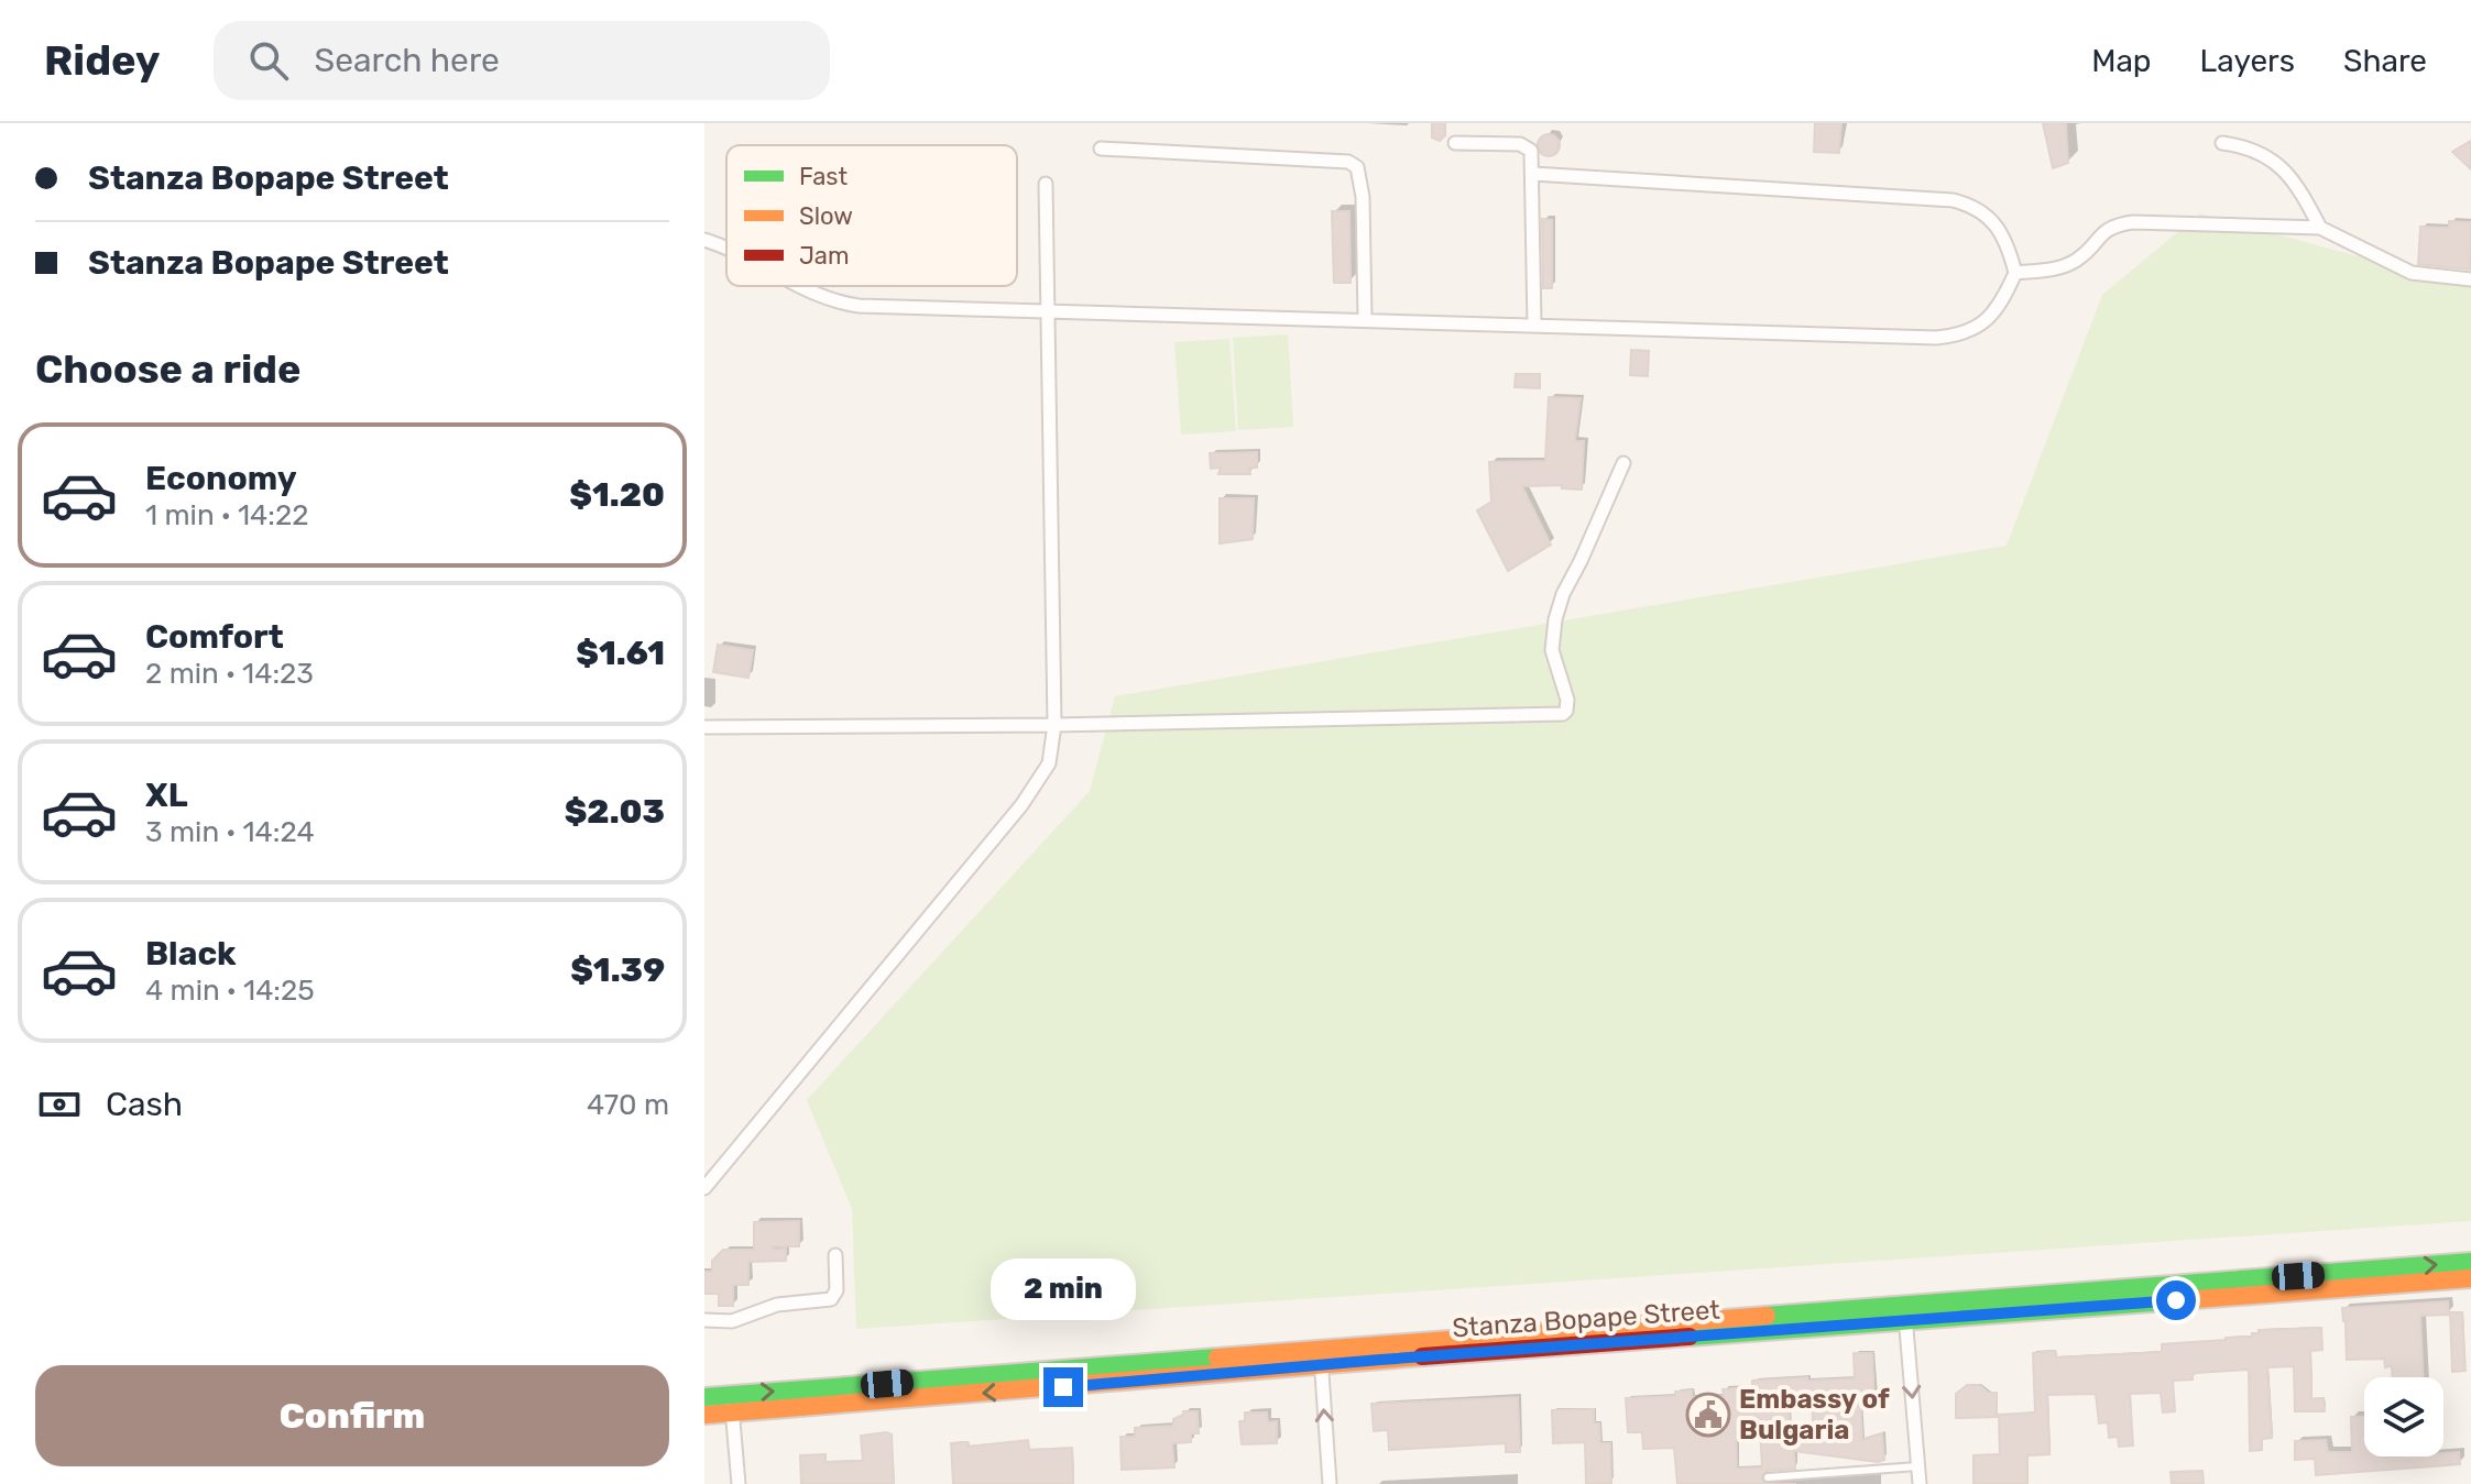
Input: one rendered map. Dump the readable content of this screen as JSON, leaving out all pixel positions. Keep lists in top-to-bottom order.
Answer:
{
  "streets": {
    "main road": ["Stanza Bopape Street"]
  },
  "places": {
    "public building": ["Embassy of Bulgaria"]
  },
  "legend": ["Fast", "Slow", "Jam"],
  "page": {
    "header": "Ridey",
    "search": "Search here",
    "nav": ["Map", "Layers", "Share"],
    "banner": ["Stanza Bopape Street", "Stanza Bopape Street"],
    "heading": "Choose a ride",
    "list": [
      {
        "name": "Economy",
        "note": "1 min · 14:22",
        "value": "$1.20"
      },
      {
        "name": "Comfort",
        "note": "2 min · 14:23",
        "value": "$1.61"
      },
      {
        "name": "XL",
        "note": "3 min · 14:24",
        "value": "$2.03"
      },
      {
        "name": "Black",
        "note": "4 min · 14:25",
        "value": "$1.39"
      }
    ],
    "pay": ["Cash", "470 m"],
    "bubble": "2 min",
    "buttons": "Confirm"
  }
}
